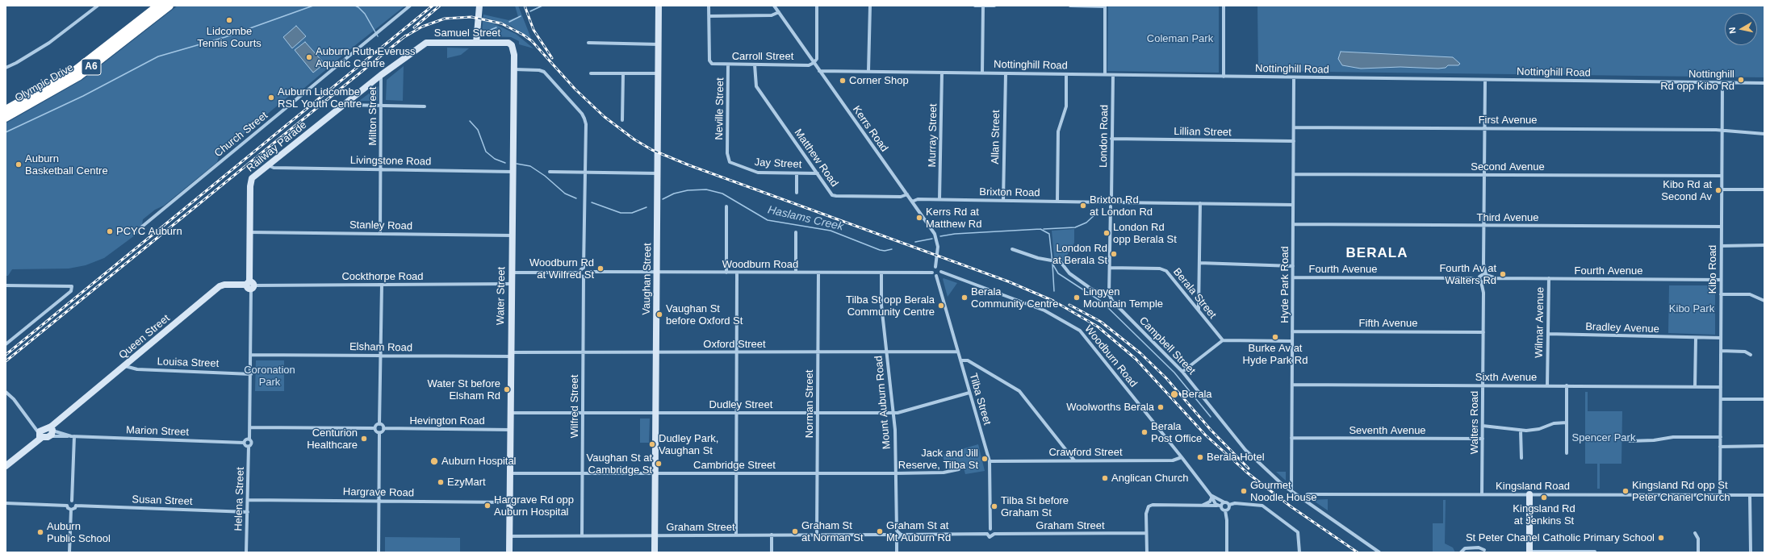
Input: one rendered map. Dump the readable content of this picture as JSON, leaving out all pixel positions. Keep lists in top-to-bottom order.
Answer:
{
  "streets": {
    "highway": ["A6", "Olympic Drive"],
    "street": [
      "Samuel Street",
      "Carroll Street",
      "Nottinghill Road",
      "Neville Street",
      "Milton Street",
      "First Avenue",
      "Kerrs Road",
      "Lillian Street",
      "Church Street",
      "Murray Street",
      "London Road",
      "Allan Street",
      "Railway Parade",
      "Matthew Road",
      "Livingstone Road",
      "Jay Street",
      "Second Avenue",
      "Brixton Road",
      "Third Avenue",
      "Stanley Road",
      "Woodburn Road",
      "Fourth Avenue",
      "Kibo Road",
      "Cockthorpe Road",
      "Vaughan Street",
      "Hyde Park Road",
      "Berala Street",
      "Water Street",
      "Wilmar Avenue",
      "Fifth Avenue",
      "Bradley Avenue",
      "Queen Street",
      "Oxford Street",
      "Campbell Street",
      "Elsham Road",
      "Louisa Street",
      "Sixth Avenue",
      "Tilba Street",
      "Mount Auburn Road",
      "Norman Street",
      "Dudley Street",
      "Wilfred Street",
      "Hevington Road",
      "Walters Road",
      "Seventh Avenue",
      "Marion Street",
      "Crawford Street",
      "Cambridge Street",
      "Kingsland Road",
      "Hargrave Road",
      "Helena Street",
      "Susan Street",
      "Graham Street"
    ]
  },
  "crossings": [
    ["Samuel Street", "Railway Parade"],
    ["Samuel Street", "Water Street"],
    ["Carroll Street", "Neville Street"],
    ["Carroll Street", "Kerrs Road"],
    ["Carroll Street", "Matthew Road"],
    ["Nottinghill Road", "Kerrs Road"],
    ["Nottinghill Road", "Murray Street"],
    ["Nottinghill Road", "London Road"],
    ["Nottinghill Road", "Allan Street"],
    ["Nottinghill Road", "Kibo Road"],
    ["Nottinghill Road", "Hyde Park Road"],
    ["Neville Street", "Jay Street"],
    ["Milton Street", "Railway Parade"],
    ["Milton Street", "Livingstone Road"],
    ["Milton Street", "Stanley Road"],
    ["First Avenue", "Kibo Road"],
    ["First Avenue", "Hyde Park Road"],
    ["Kerrs Road", "Matthew Road"],
    ["Kerrs Road", "Brixton Road"],
    ["Kerrs Road", "Woodburn Road"],
    ["Kerrs Road", "Tilba Street"],
    ["Lillian Street", "London Road"],
    ["Lillian Street", "Hyde Park Road"],
    ["Murray Street", "Brixton Road"],
    ["Allan Street", "Brixton Road"],
    ["Railway Parade", "Livingstone Road"],
    ["Railway Parade", "Stanley Road"],
    ["Railway Parade", "Cockthorpe Road"],
    ["Railway Parade", "Queen Street"],
    ["Matthew Road", "Jay Street"],
    ["Livingstone Road", "Water Street"],
    ["Second Avenue", "Kibo Road"],
    ["Second Avenue", "Hyde Park Road"],
    ["Third Avenue", "Kibo Road"],
    ["Third Avenue", "Hyde Park Road"],
    ["Stanley Road", "Water Street"],
    ["Woodburn Road", "Vaughan Street"],
    ["Woodburn Road", "Tilba Street"],
    ["Woodburn Road", "Mount Auburn Road"],
    ["Woodburn Road", "Norman Street"],
    ["Woodburn Road", "Wilfred Street"],
    ["Woodburn Road", "Crawford Street"],
    ["Fourth Avenue", "Kibo Road"],
    ["Fourth Avenue", "Hyde Park Road"],
    ["Fourth Avenue", "Wilmar Avenue"],
    ["Fourth Avenue", "Walters Road"],
    ["Kibo Road", "Bradley Avenue"],
    ["Kibo Road", "Sixth Avenue"],
    ["Kibo Road", "Kingsland Road"],
    ["Cockthorpe Road", "Water Street"],
    ["Cockthorpe Road", "Queen Street"],
    ["Vaughan Street", "Oxford Street"],
    ["Vaughan Street", "Dudley Street"],
    ["Vaughan Street", "Cambridge Street"],
    ["Vaughan Street", "Graham Street"],
    ["Hyde Park Road", "Fifth Avenue"],
    ["Hyde Park Road", "Campbell Street"],
    ["Hyde Park Road", "Sixth Avenue"],
    ["Hyde Park Road", "Seventh Avenue"],
    ["Water Street", "Oxford Street"],
    ["Water Street", "Elsham Road"],
    ["Water Street", "Dudley Street"],
    ["Water Street", "Hevington Road"],
    ["Water Street", "Cambridge Street"],
    ["Water Street", "Hargrave Road"],
    ["Water Street", "Graham Street"],
    ["Wilmar Avenue", "Bradley Avenue"],
    ["Wilmar Avenue", "Sixth Avenue"],
    ["Fifth Avenue", "Walters Road"],
    ["Queen Street", "Louisa Street"],
    ["Queen Street", "Marion Street"],
    ["Oxford Street", "Elsham Road"],
    ["Oxford Street", "Tilba Street"],
    ["Oxford Street", "Mount Auburn Road"],
    ["Oxford Street", "Norman Street"],
    ["Oxford Street", "Wilfred Street"],
    ["Campbell Street", "Kingsland Road"],
    ["Sixth Avenue", "Walters Road"],
    ["Tilba Street", "Dudley Street"],
    ["Tilba Street", "Crawford Street"],
    ["Tilba Street", "Graham Street"],
    ["Mount Auburn Road", "Dudley Street"],
    ["Mount Auburn Road", "Cambridge Street"],
    ["Mount Auburn Road", "Graham Street"],
    ["Norman Street", "Dudley Street"],
    ["Norman Street", "Cambridge Street"],
    ["Norman Street", "Graham Street"],
    ["Dudley Street", "Wilfred Street"],
    ["Wilfred Street", "Cambridge Street"],
    ["Wilfred Street", "Graham Street"],
    ["Walters Road", "Seventh Avenue"],
    ["Walters Road", "Kingsland Road"],
    ["Marion Street", "Helena Street"],
    ["Hargrave Road", "Helena Street"],
    ["Helena Street", "Susan Street"]
  ],
  "districts": ["BERALA"],
  "water": ["Haslams Creek"],
  "parks": [
    "Coleman Park",
    "Kibo Park",
    "Coronation Park",
    "Spencer Park"
  ],
  "places": [
    "Lidcombe Tennis Courts",
    "Auburn Ruth Everuss Aquatic Centre",
    "Nottinghill Rd opp Kibo Rd",
    "Corner Shop",
    "Auburn Lidcombe RSL Youth Centre",
    "Auburn Basketball Centre",
    "Kibo Rd at Second Av",
    "Brixton Rd at London Rd",
    "Kerrs Rd at Matthew Rd",
    "PCYC Auburn",
    "London Rd opp Berala St",
    "London Rd at Berala St",
    "Woodburn Rd at Wilfred St",
    "Fourth Av at Walters Rd",
    "Berala Community Centre",
    "Lingyen Mountain Temple",
    "Tilba St opp Berala Community Centre",
    "Vaughan St before Oxford St",
    "Burke Av at Hyde Park Rd",
    "Water St before Elsham Rd",
    "Berala",
    "Woolworths Berala",
    "Berala Post Office",
    "Centurion Healthcare",
    "Dudley Park, Vaughan St",
    "Berala Hotel",
    "Jack and Jill Reserve, Tilba St",
    "Auburn Hospital",
    "Vaughan St at Cambridge St",
    "Anglican Church",
    "EzyMart",
    "Gourmet Noodle House",
    "Kingsland Rd opp St Peter Chanel Church",
    "Kingsland Rd at Jenkins St",
    "Hargrave Rd opp Auburn Hospital",
    "Tilba St before Graham St",
    "Graham St at Norman St",
    "Graham St at Mt Auburn Rd",
    "Auburn Public School",
    "St Peter Chanel Catholic Primary School"
  ],
  "north": "left"
}
